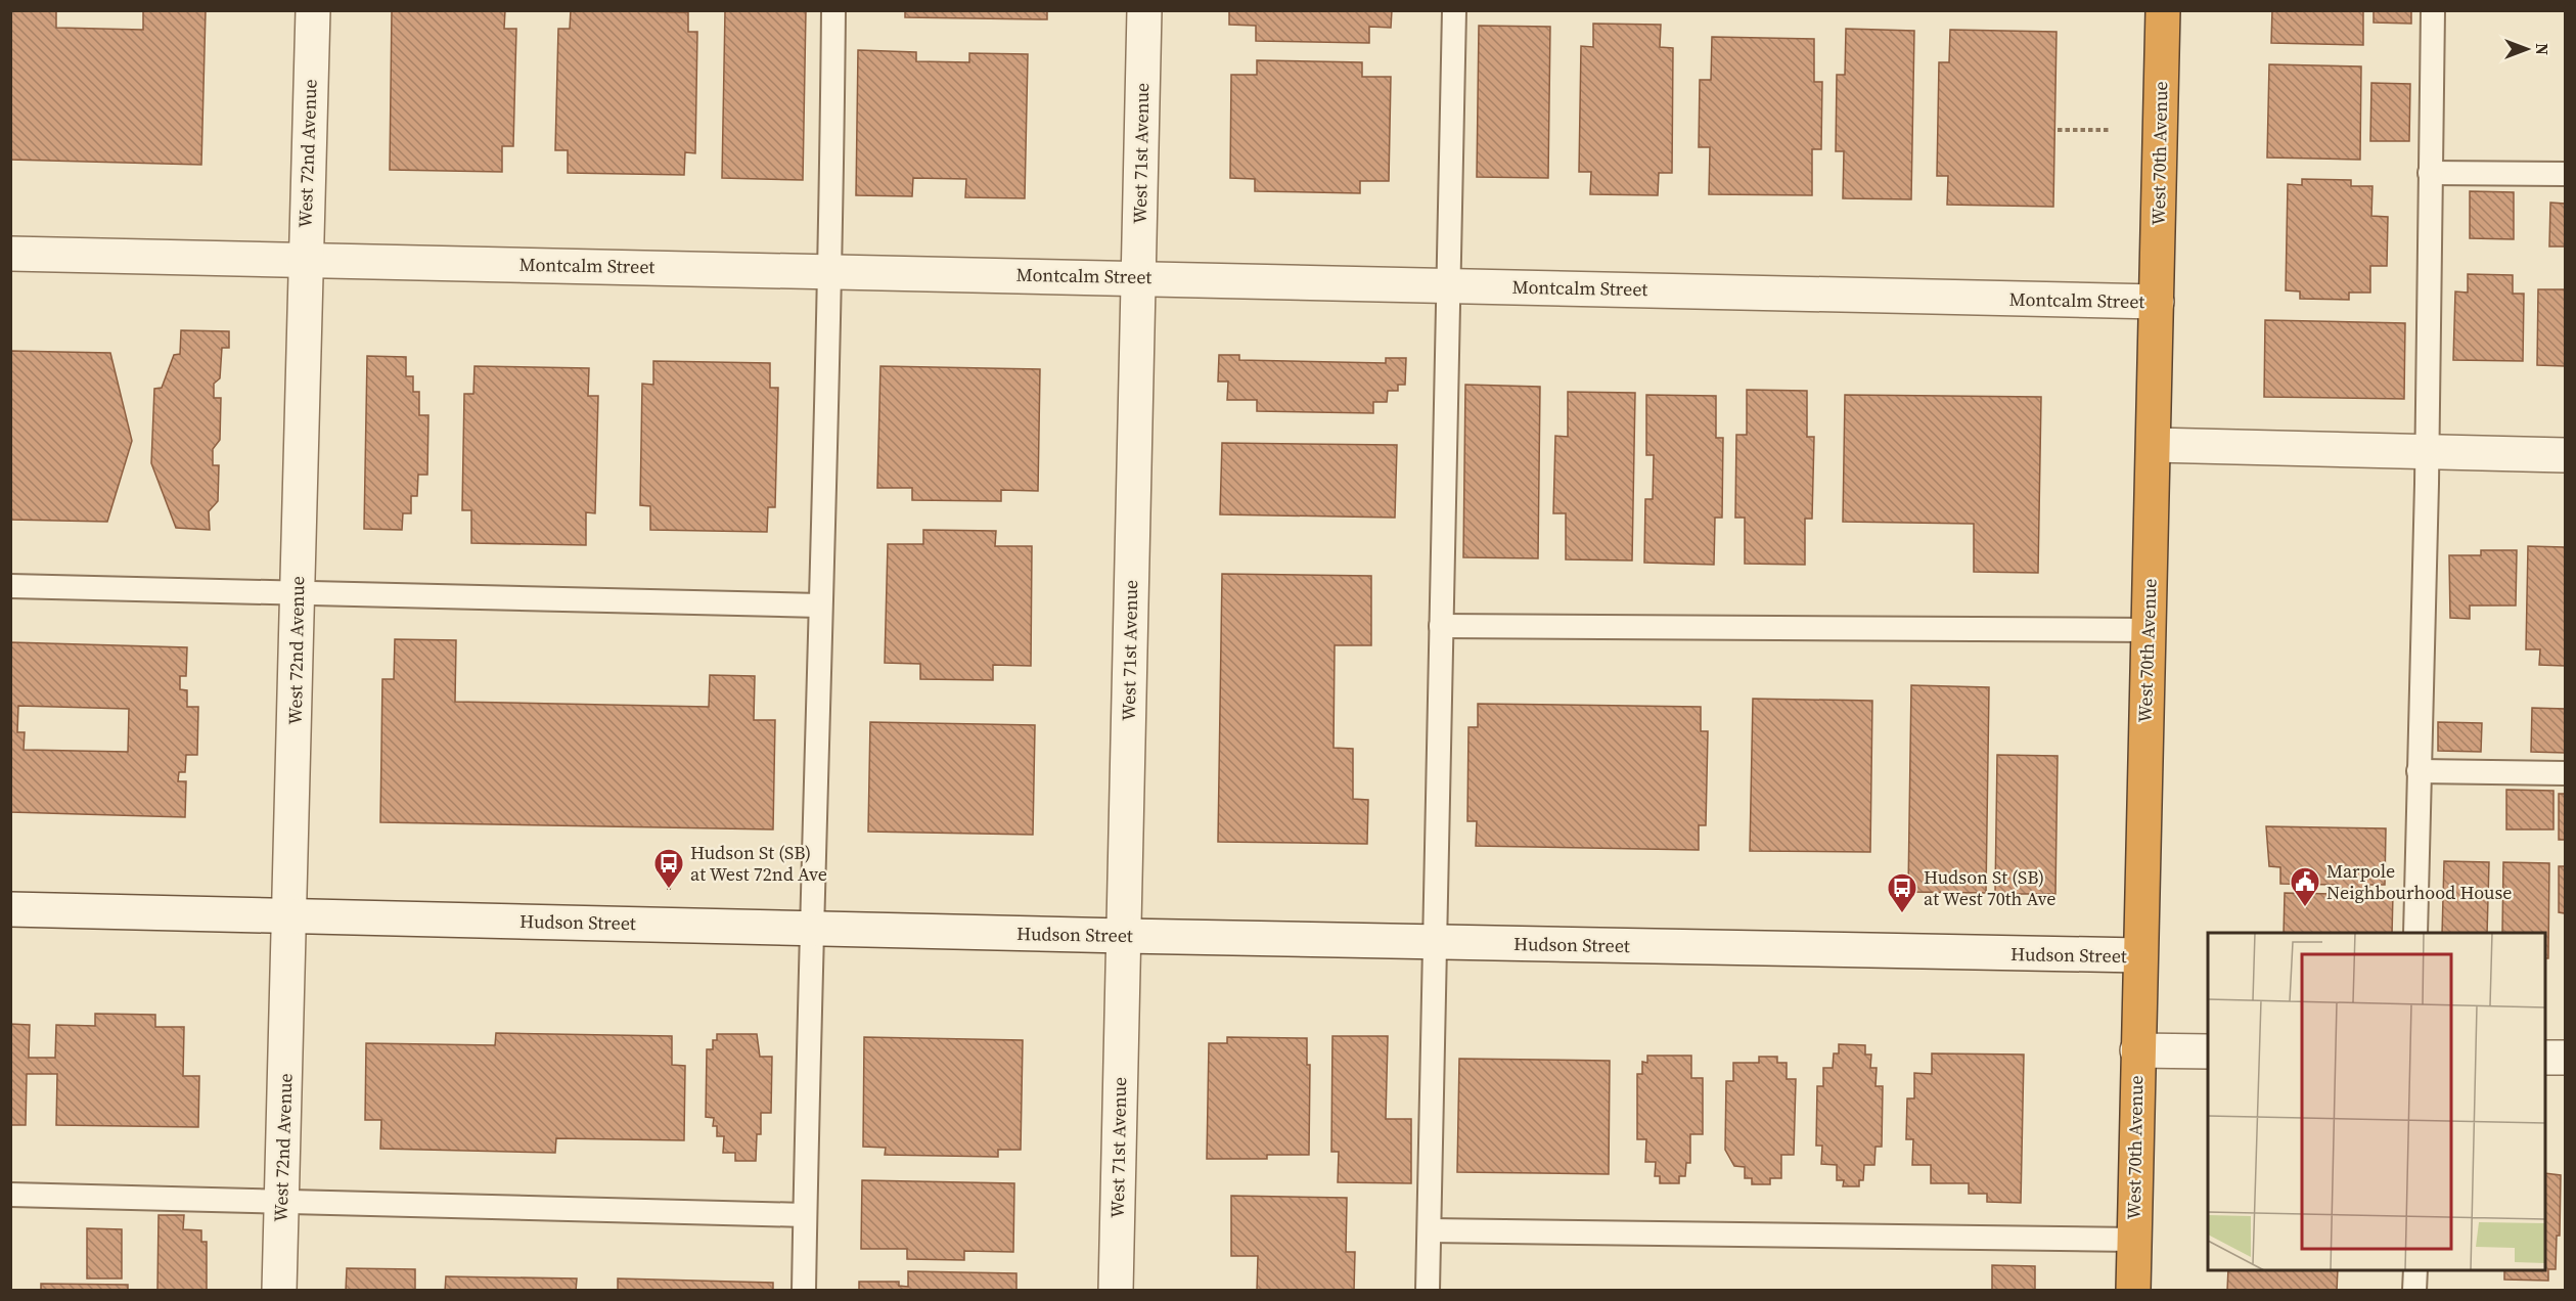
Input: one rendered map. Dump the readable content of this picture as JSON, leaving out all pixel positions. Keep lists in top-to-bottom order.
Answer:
{
  "streets": {
    "highway": ["West 70th Avenue"],
    "street": [
      "West 72nd Avenue",
      "West 71st Avenue",
      "Montcalm Street",
      "Hudson Street"
    ]
  },
  "crossings": [
    ["West 72nd Avenue", "Montcalm Street"],
    ["West 72nd Avenue", "Hudson Street"],
    ["West 71st Avenue", "Montcalm Street"],
    ["West 71st Avenue", "Hudson Street"],
    ["West 70th Avenue", "Montcalm Street"],
    ["West 70th Avenue", "Hudson Street"]
  ],
  "places": {
    "bus stop": ["Hudson St (SB) at West 72nd Ave", "Hudson St (SB) at West 70th Ave"],
    "public building": ["Marpole Neighbourhood House"]
  },
  "north": "right"
}
